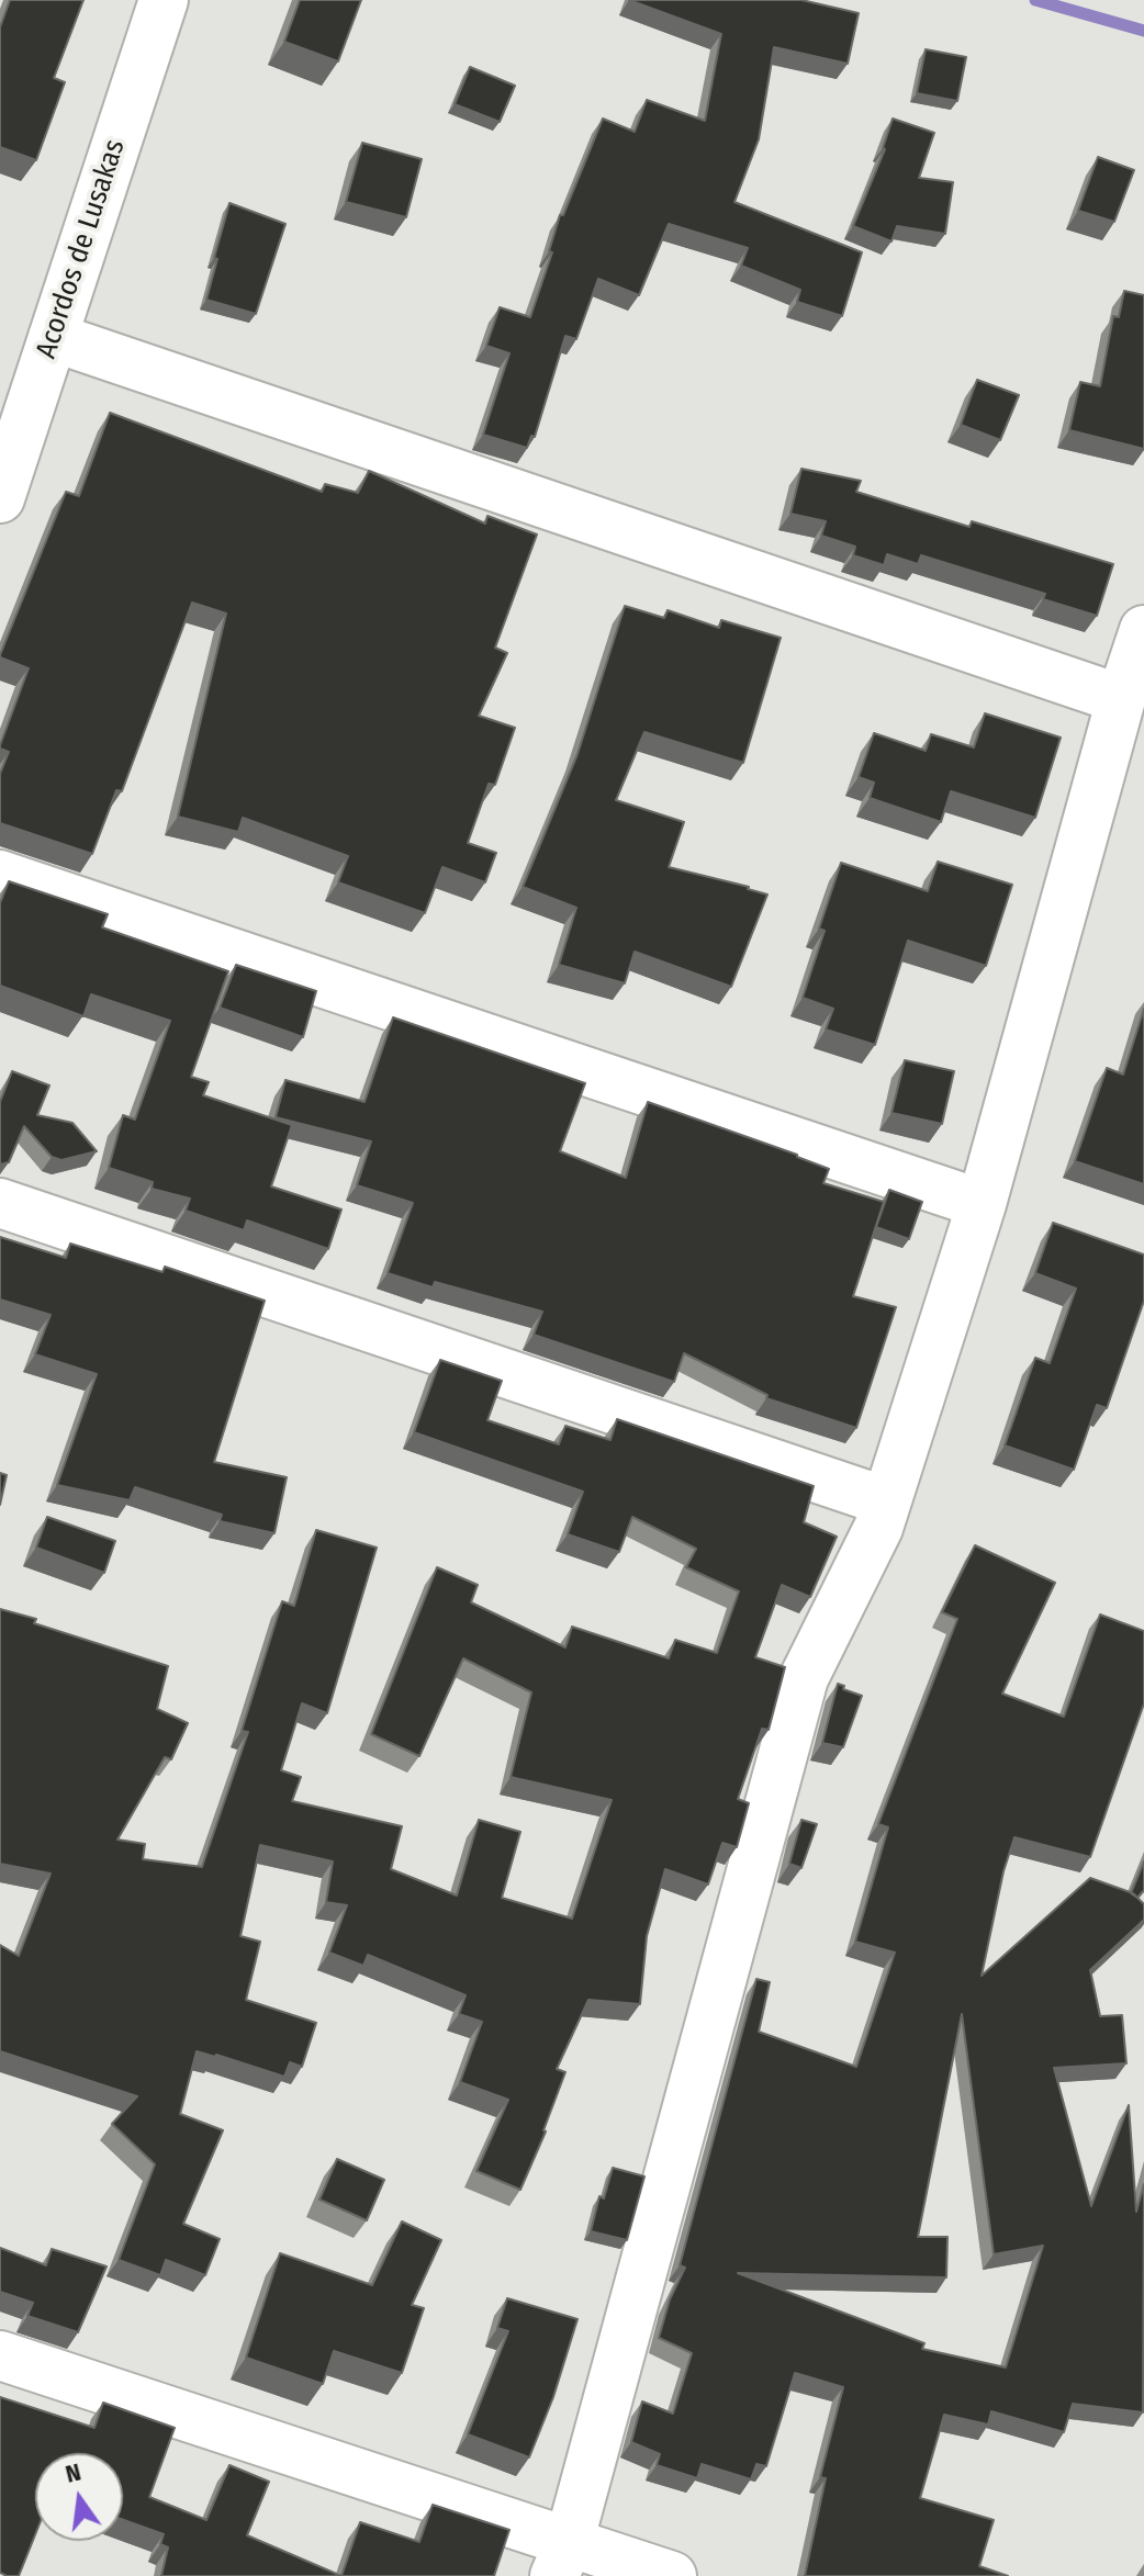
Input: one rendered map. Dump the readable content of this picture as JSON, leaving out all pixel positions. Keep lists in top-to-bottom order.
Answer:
{
  "streets": {
    "street": ["Acordos de Lusakas"]
  },
  "north": "top"
}
